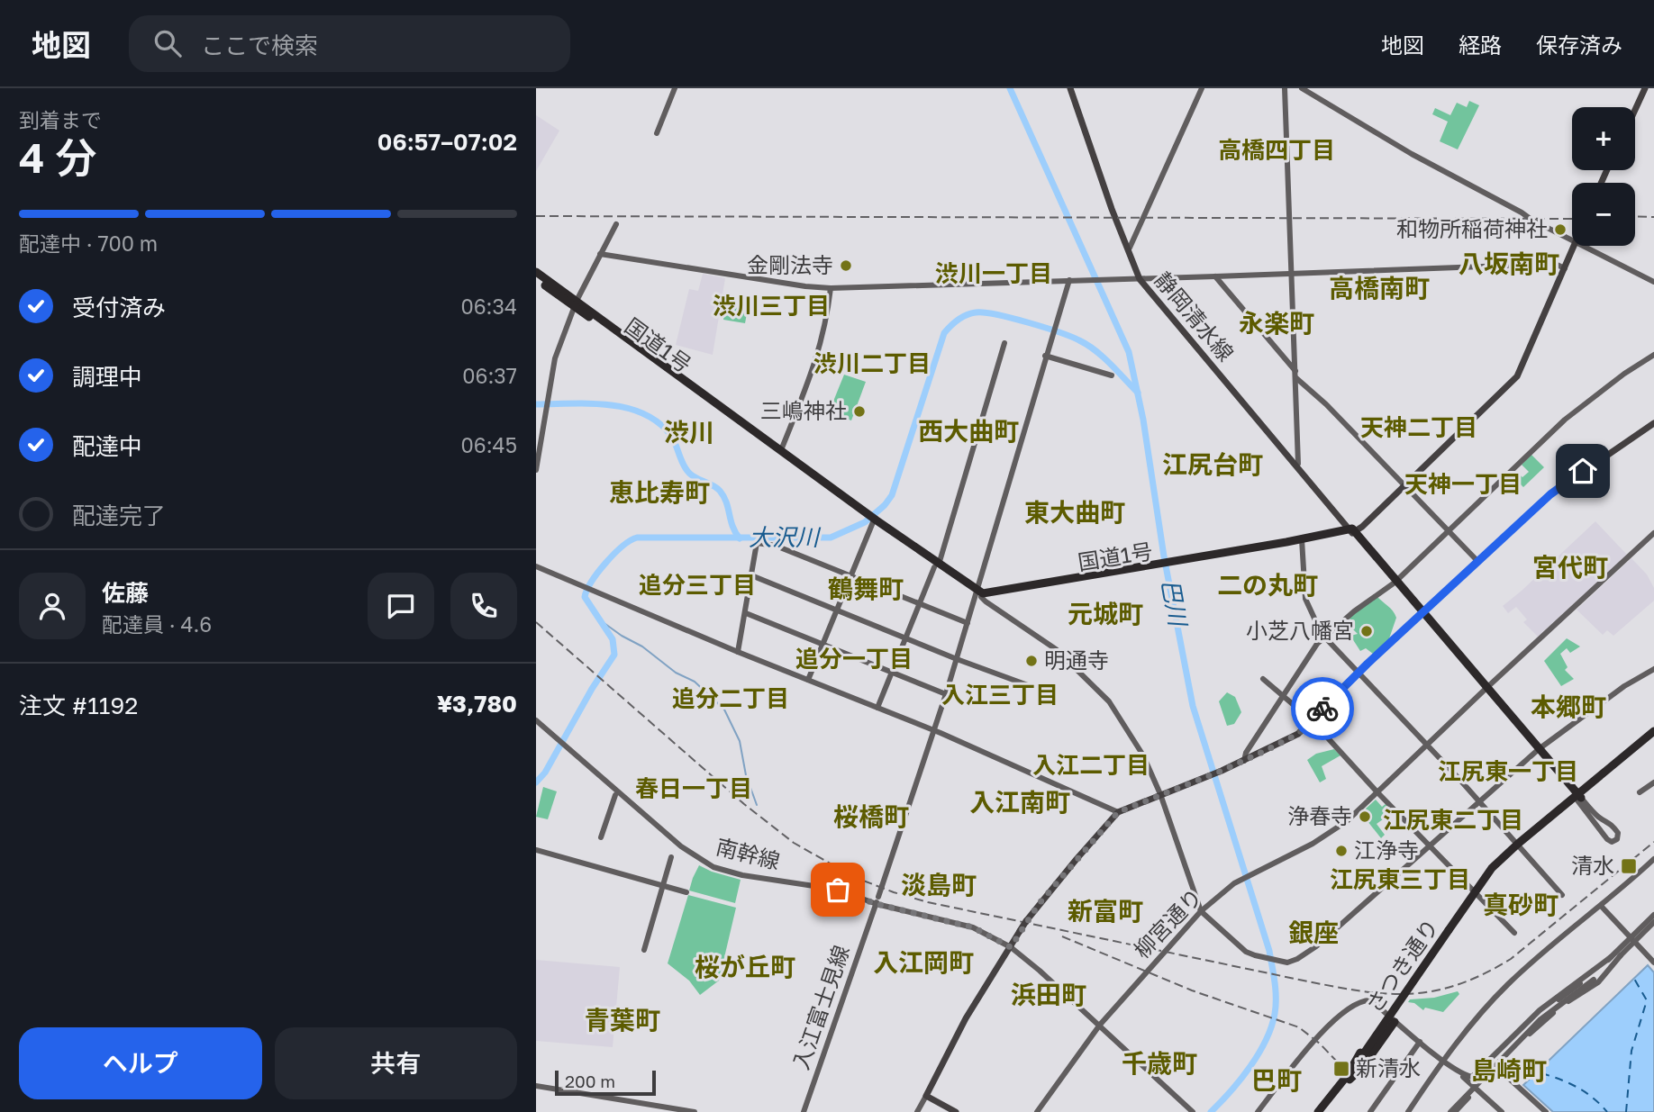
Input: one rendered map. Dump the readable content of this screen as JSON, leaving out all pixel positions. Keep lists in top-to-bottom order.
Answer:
{
  "streets": {
    "highway": ["国道1号", "さつき通り"],
    "main road": ["静岡清水線"],
    "street": ["南幹線", "柳宮通り", "入江富士見線"]
  },
  "crossings": [
    ["静岡清水線", "国道1号"],
    ["国道1号", "入江富士見線"],
    ["南幹線", "柳宮通り"],
    ["南幹線", "入江富士見線"]
  ],
  "districts": [
    "高橋四丁目",
    "八坂南町",
    "渋川一丁目",
    "高橋南町",
    "渋川三丁目",
    "永楽町",
    "渋川二丁目",
    "天神二丁目",
    "西大曲町",
    "渋川",
    "江尻台町",
    "天神一丁目",
    "恵比寿町",
    "東大曲町",
    "宮代町",
    "追分三丁目",
    "二の丸町",
    "鶴舞町",
    "元城町",
    "追分一丁目",
    "入江三丁目",
    "追分二丁目",
    "本郷町",
    "入江二丁目",
    "江尻東一丁目",
    "春日一丁目",
    "入江南町",
    "桜橋町",
    "江尻東二丁目",
    "江尻東三丁目",
    "淡島町",
    "真砂町",
    "新富町",
    "銀座",
    "入江岡町",
    "桜が丘町",
    "浜田町",
    "青葉町",
    "千歳町",
    "島崎町",
    "巴町"
  ],
  "water": ["大沢川", "巴川"],
  "places": {
    "other": [
      "和物所稲荷神社",
      "金剛法寺",
      "三嶋神社",
      "小芝八幡宮",
      "明通寺",
      "浄春寺",
      "江浄寺"
    ],
    "transit": ["清水", "新清水"]
  },
  "scale_bar": "200 m",
  "page": {
    "header": "地図",
    "search": "ここで検索",
    "nav": ["地図", "経路", "保存済み"],
    "heading": ["4 分", "到着まで", "06:57–07:02"],
    "panel": [
      "佐藤",
      "配達員 · 4.6",
      "注文 #1192",
      "¥3,780"
    ],
    "map_buttons": ["+", "−"],
    "bar": "配達中 · 700 m",
    "list": [
      ["受付済み", "06:34"],
      ["調理中", "06:37"],
      ["配達中", "06:45"],
      "配達完了"
    ],
    "buttons": ["ヘルプ", "共有"],
    "scale": "200 m"
  }
}
